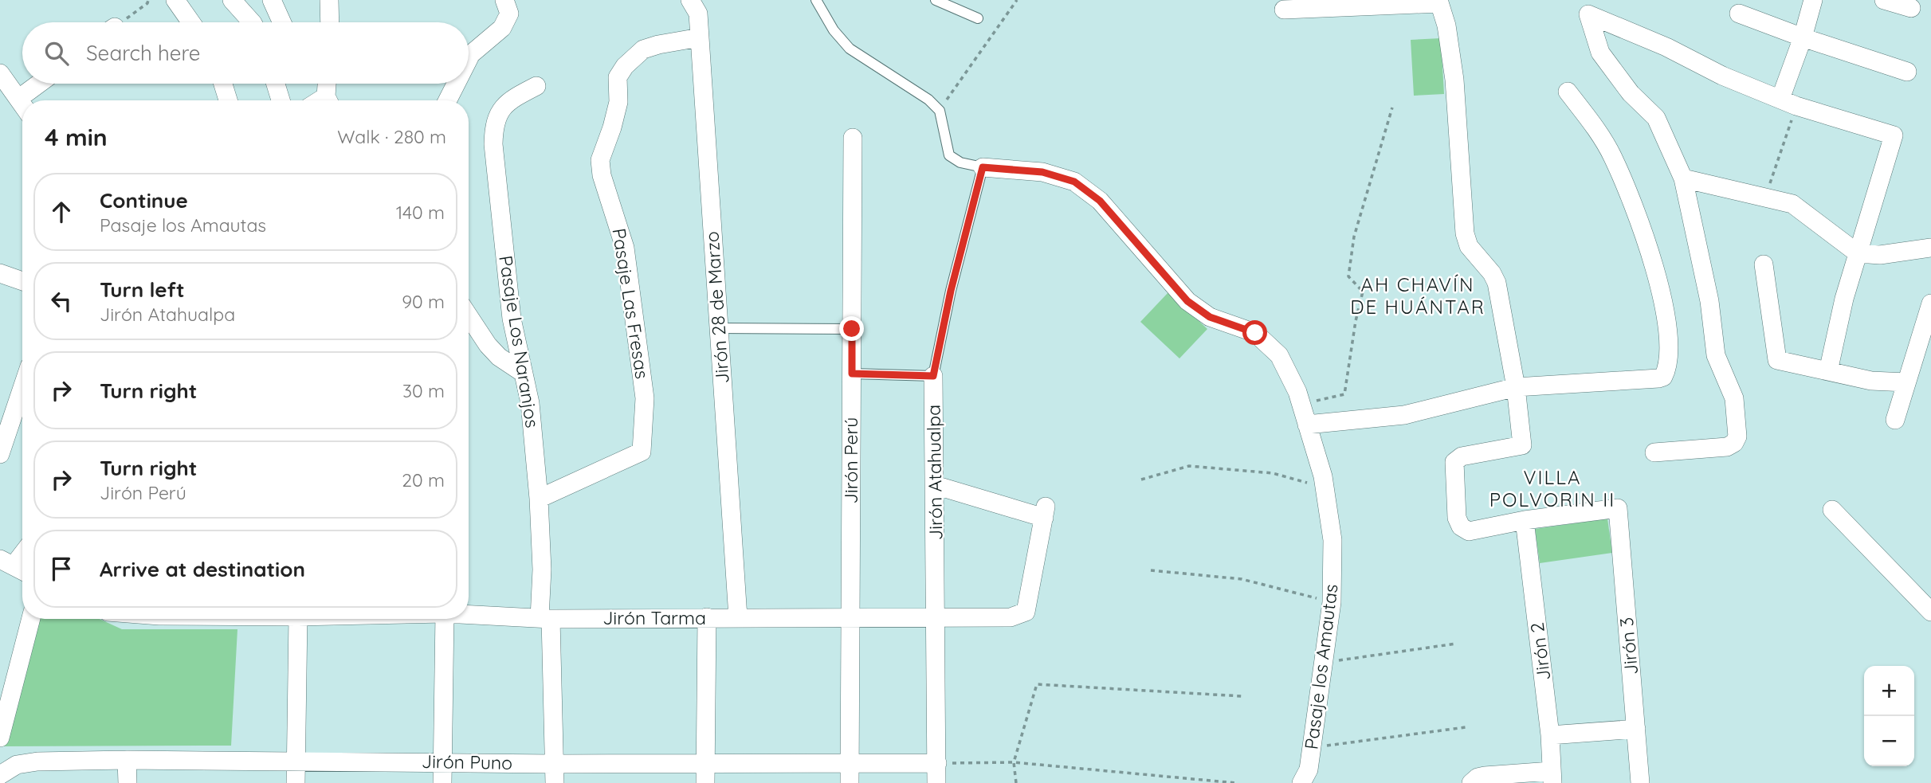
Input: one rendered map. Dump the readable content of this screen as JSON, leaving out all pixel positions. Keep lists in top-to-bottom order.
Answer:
{
  "streets": {
    "street": [
      "Pasaje Las Fresas",
      "Jirón 28 de Marzo",
      "Pasaje Los Naranjos",
      "Jirón Perú",
      "Jirón Atahualpa",
      "Jirón Tarma",
      "Jirón 3",
      "Jirón 2",
      "Pasaje los Amautas",
      "Jirón Puno"
    ]
  },
  "crossings": [
    ["Pasaje Las Fresas", "Jirón 28 de Marzo"],
    ["Pasaje Las Fresas", "Pasaje Los Naranjos"],
    ["Jirón 28 de Marzo", "Jirón Tarma"],
    ["Pasaje Los Naranjos", "Jirón Tarma"],
    ["Pasaje Los Naranjos", "Jirón Puno"],
    ["Jirón Perú", "Jirón Tarma"],
    ["Jirón Perú", "Jirón Puno"],
    ["Jirón Atahualpa", "Jirón Tarma"],
    ["Jirón Atahualpa", "Pasaje los Amautas"],
    ["Jirón Atahualpa", "Jirón Puno"],
    ["Jirón 3", "Jirón 2"]
  ],
  "districts": ["AH CHAVÍN DE HUÁNTAR", "VILLA POLVORIN II"],
  "page": {
    "search": "Search here",
    "heading": ["4 min", "Walk · 280 m"],
    "list": [
      ["Continue", "Pasaje los Amautas", "140 m"],
      ["Turn left", "Jirón Atahualpa", "90 m"],
      ["Turn right", "30 m"],
      ["Turn right", "Jirón Perú", "20 m"],
      "Arrive at destination"
    ],
    "map_buttons": ["+", "−"]
  }
}
